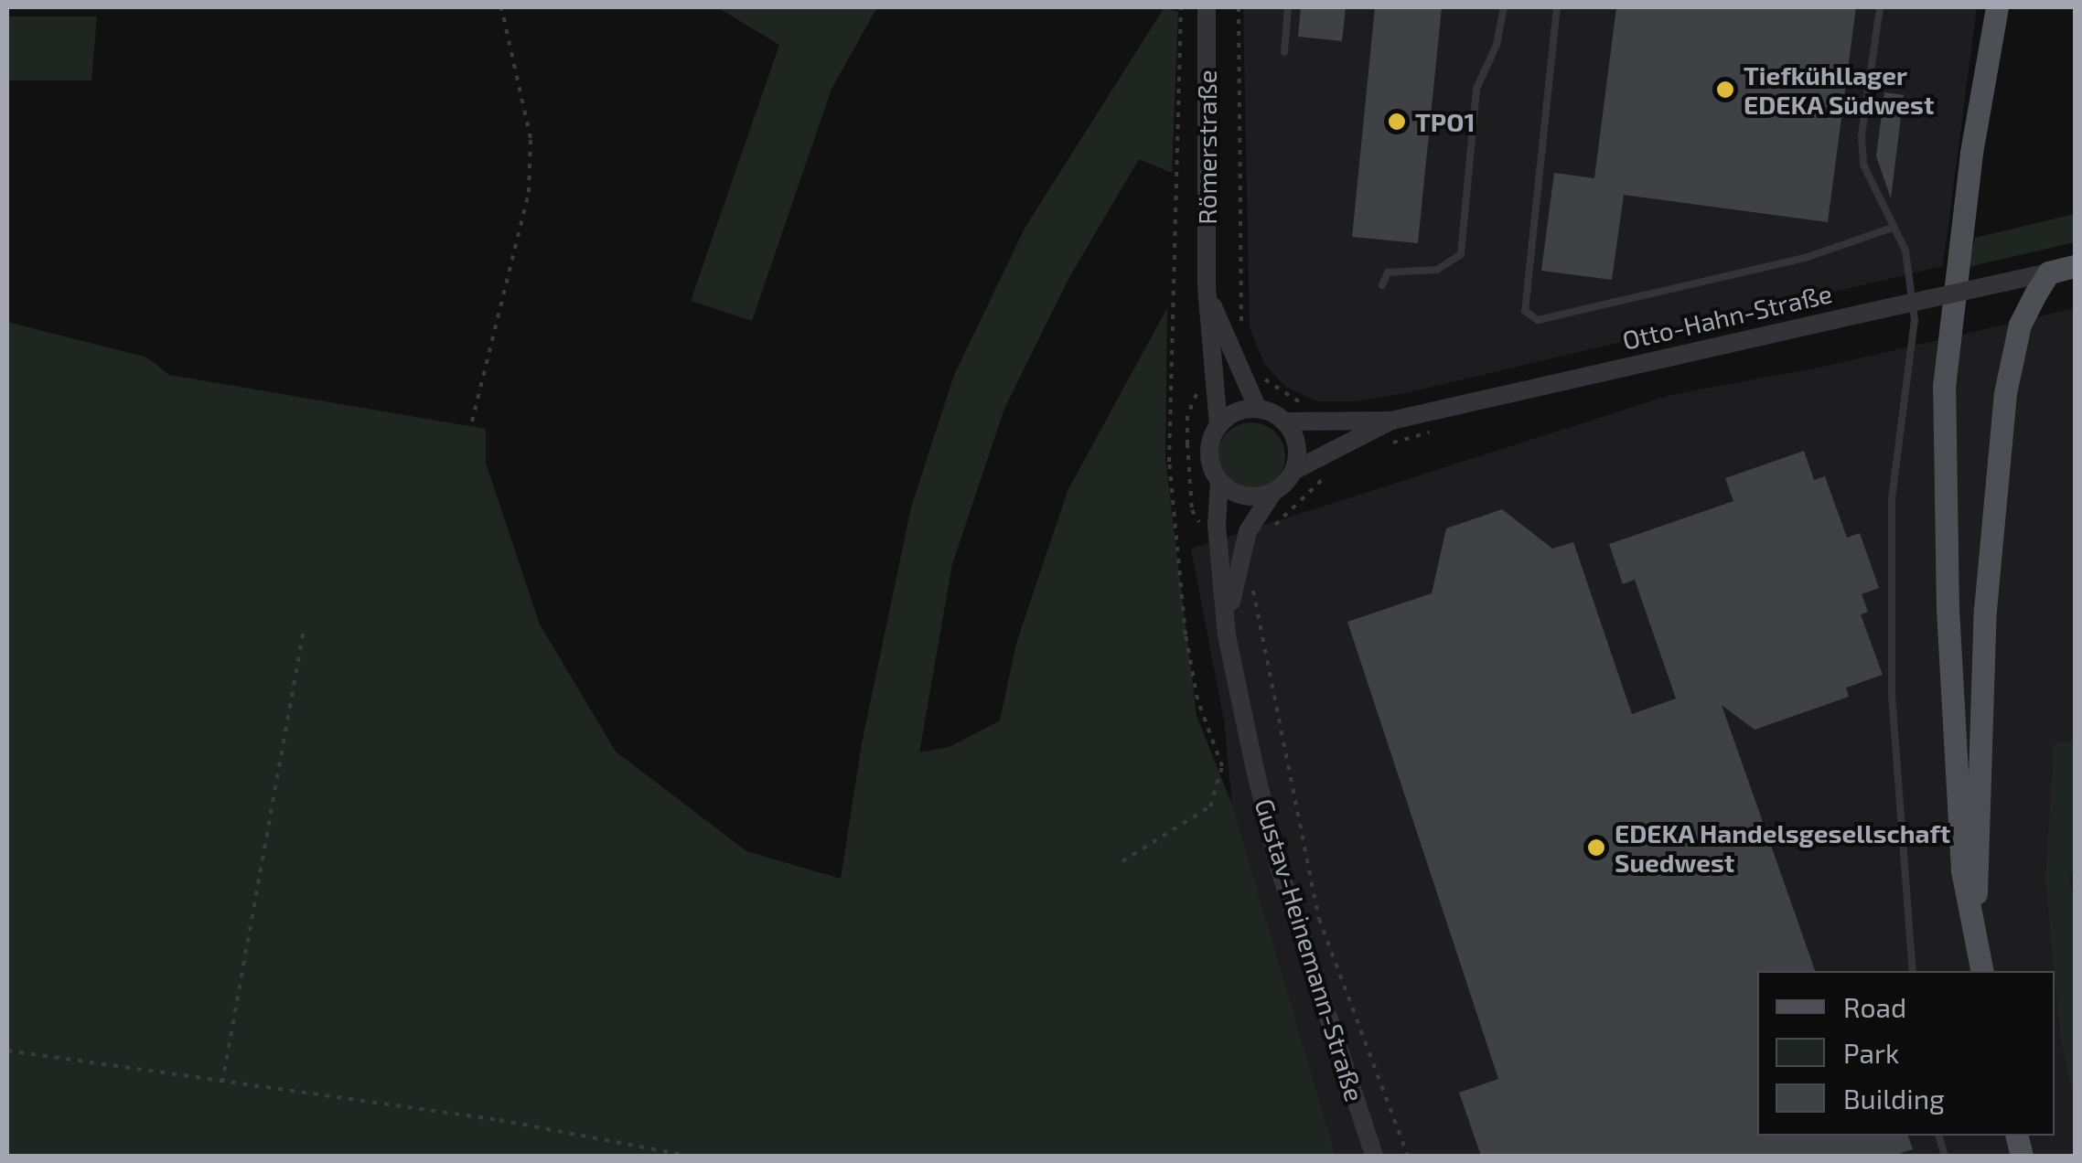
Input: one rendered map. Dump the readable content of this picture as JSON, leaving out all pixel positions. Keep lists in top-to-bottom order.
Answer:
{
  "streets": {
    "main road": ["Otto-Hahn-Straße"],
    "street": ["Römerstraße", "Gustav-Heinemann-Straße"]
  },
  "crossings": [
    ["Römerstraße", "Otto-Hahn-Straße"],
    ["Römerstraße", "Gustav-Heinemann-Straße"],
    ["Otto-Hahn-Straße", "Gustav-Heinemann-Straße"]
  ],
  "places": ["Tiefkühllager EDEKA Südwest", "TPO1", "EDEKA Handelsgesellschaft Suedwest"],
  "legend": ["Road", "Park", "Building"]
}
